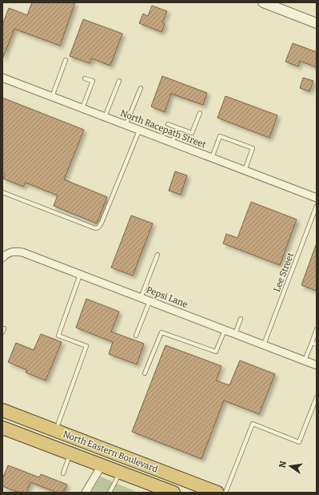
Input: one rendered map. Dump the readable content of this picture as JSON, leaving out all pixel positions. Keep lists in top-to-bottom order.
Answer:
{
  "streets": {
    "highway": ["North Eastern Boulevard"],
    "street": ["North Racepath Street", "Pepsi Lane"],
    "lane": ["Lee Street"]
  },
  "crossings": [
    ["Lee Street", "Pepsi Lane"]
  ],
  "north": "left"
}
